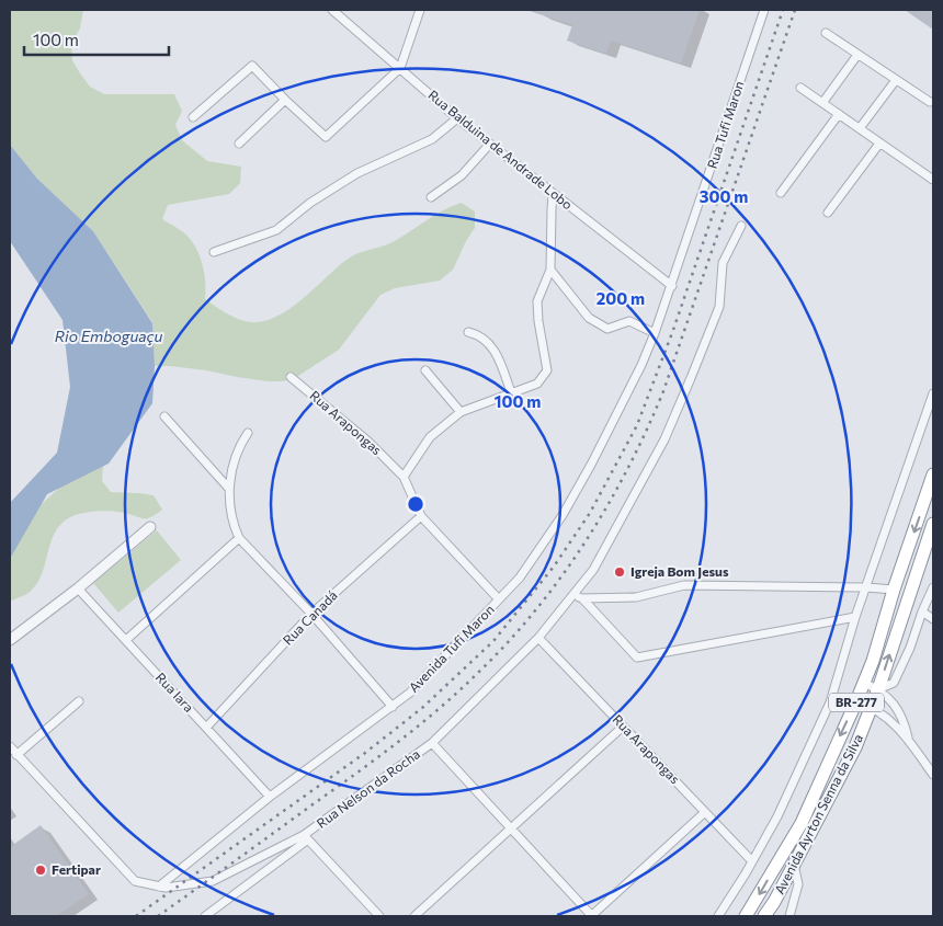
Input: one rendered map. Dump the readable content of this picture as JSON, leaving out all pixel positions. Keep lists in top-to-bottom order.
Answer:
{
  "streets": {
    "highway": ["BR-277", "Avenida Ayrton Senna da Silva"],
    "street": [
      "Rua Tufi Maron",
      "Rua Balduina de Andrade Lobo",
      "Rua Arapongas",
      "Rua Canadá",
      "Avenida Tufi Maron",
      "Rua Iara",
      "Rua Nelson da Rocha"
    ]
  },
  "crossings": [
    ["Rua Tufi Maron", "Rua Balduina de Andrade Lobo"],
    ["Rua Tufi Maron", "Avenida Tufi Maron"],
    ["Rua Arapongas", "Rua Canadá"],
    ["Rua Arapongas", "Avenida Tufi Maron"],
    ["Rua Arapongas", "Rua Nelson da Rocha"],
    ["Rua Canadá", "Rua Iara"],
    ["Avenida Tufi Maron", "Rua Iara"],
    ["Avenida Tufi Maron", "Rua Nelson da Rocha"]
  ],
  "water": ["Rio Emboguaçu"],
  "places": ["Igreja Bom Jesus", "Fertipar"],
  "scale_bar": "100 m",
  "rings": ["300 m", "200 m", "100 m"]
}
